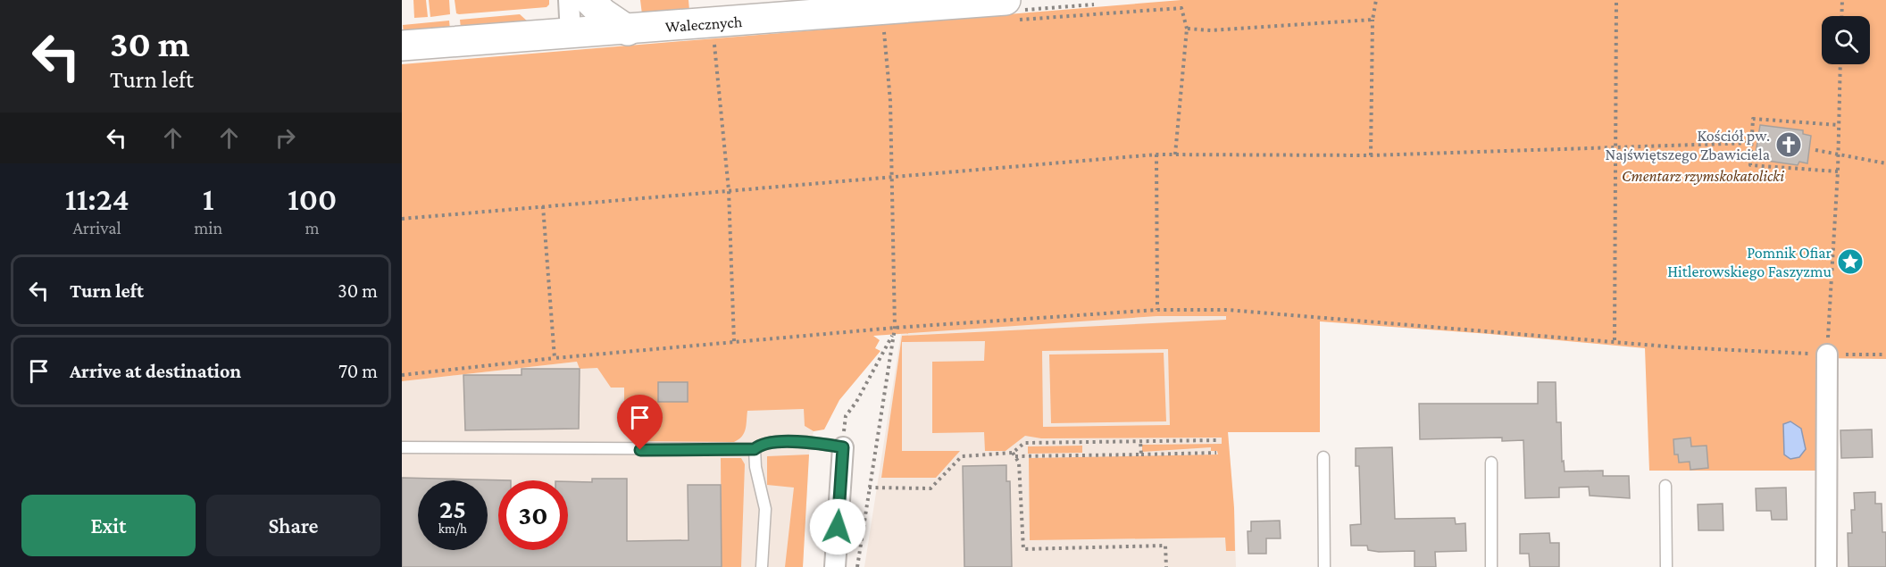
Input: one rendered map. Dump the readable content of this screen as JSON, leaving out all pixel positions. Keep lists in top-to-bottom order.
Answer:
{
  "streets": {
    "street": ["Walecznych"]
  },
  "parks": ["Cmentarz rzymskokatolicki"],
  "places": {
    "church": ["Kościół pw. Najświętszego Zbawiciela"],
    "place": ["Pomnik Ofiar Hitlerowskiego Faszyzmu"]
  },
  "page": {
    "turn": ["30 m", "Turn left"],
    "eta": [
      "11:24",
      "Arrival",
      "1",
      "min",
      "100",
      "m"
    ],
    "list": [
      {
        "name": "Turn left",
        "value": "30 m"
      },
      {
        "name": "Arrive at destination",
        "value": "70 m"
      }
    ],
    "speed": "25 km/h",
    "limit": "30",
    "buttons": ["Exit", "Share"]
  }
}
